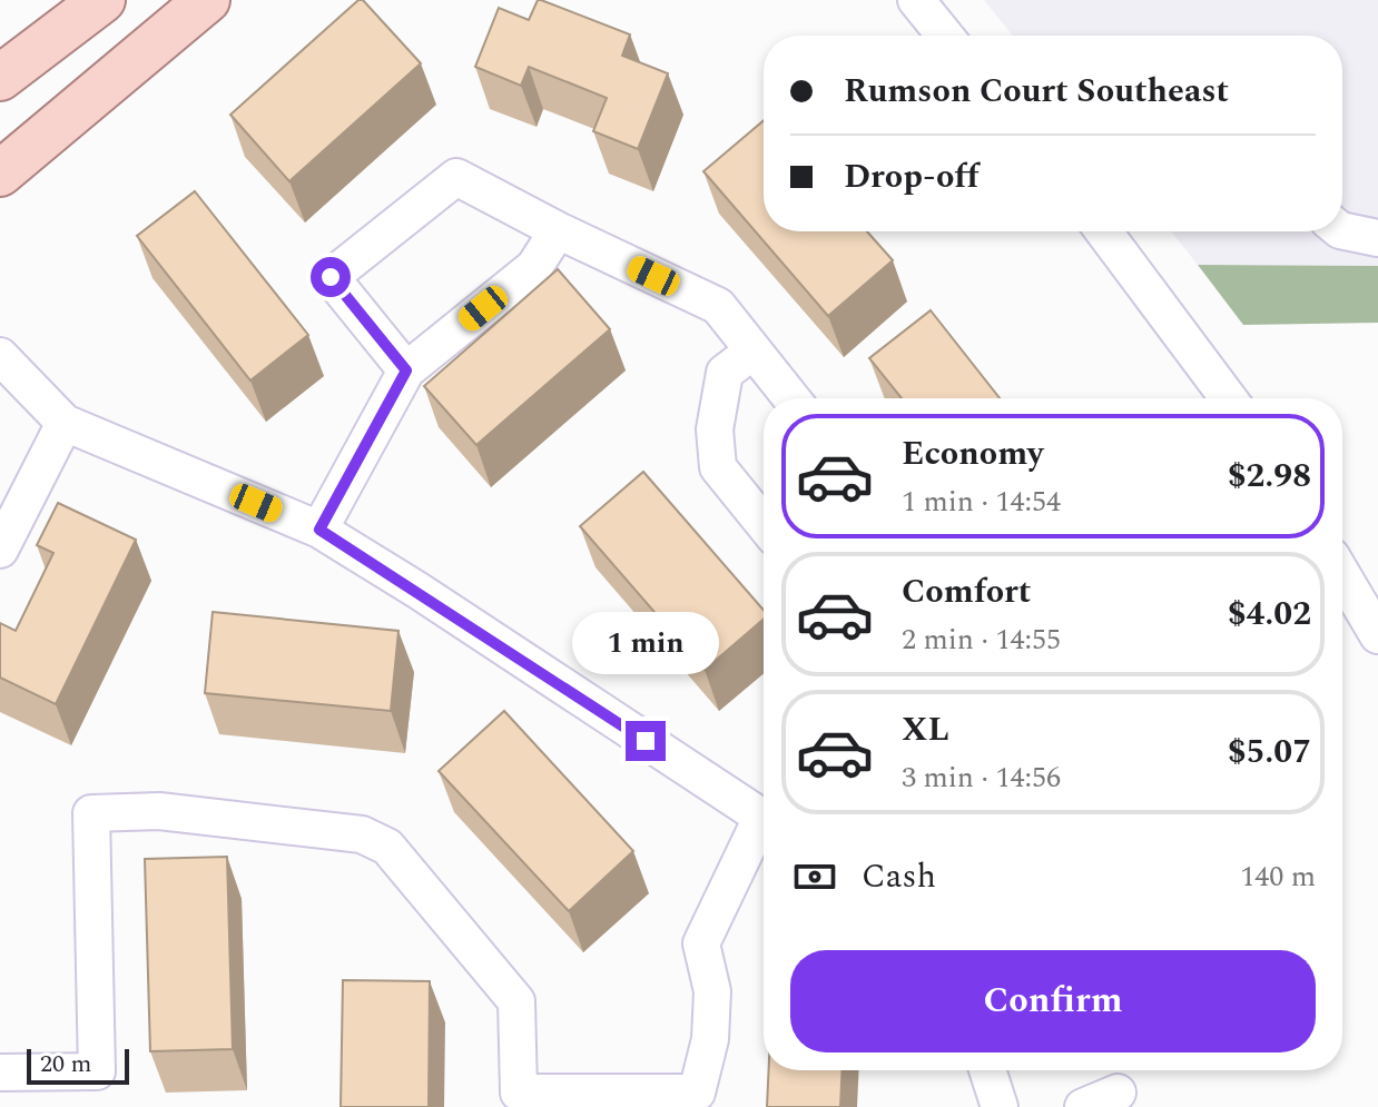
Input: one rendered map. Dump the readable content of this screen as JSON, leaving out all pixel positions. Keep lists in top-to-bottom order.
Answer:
{
  "scale_bar": "20 m",
  "page": {
    "banner": ["Rumson Court Southeast", "Drop-off"],
    "list": [
      {
        "name": "Economy",
        "note": "1 min · 14:54",
        "value": "$2.98"
      },
      {
        "name": "Comfort",
        "note": "2 min · 14:55",
        "value": "$4.02"
      },
      {
        "name": "XL",
        "note": "3 min · 14:56",
        "value": "$5.07"
      }
    ],
    "bubble": "1 min",
    "pay": ["Cash", "140 m"],
    "buttons": "Confirm",
    "scale": "20 m"
  }
}
